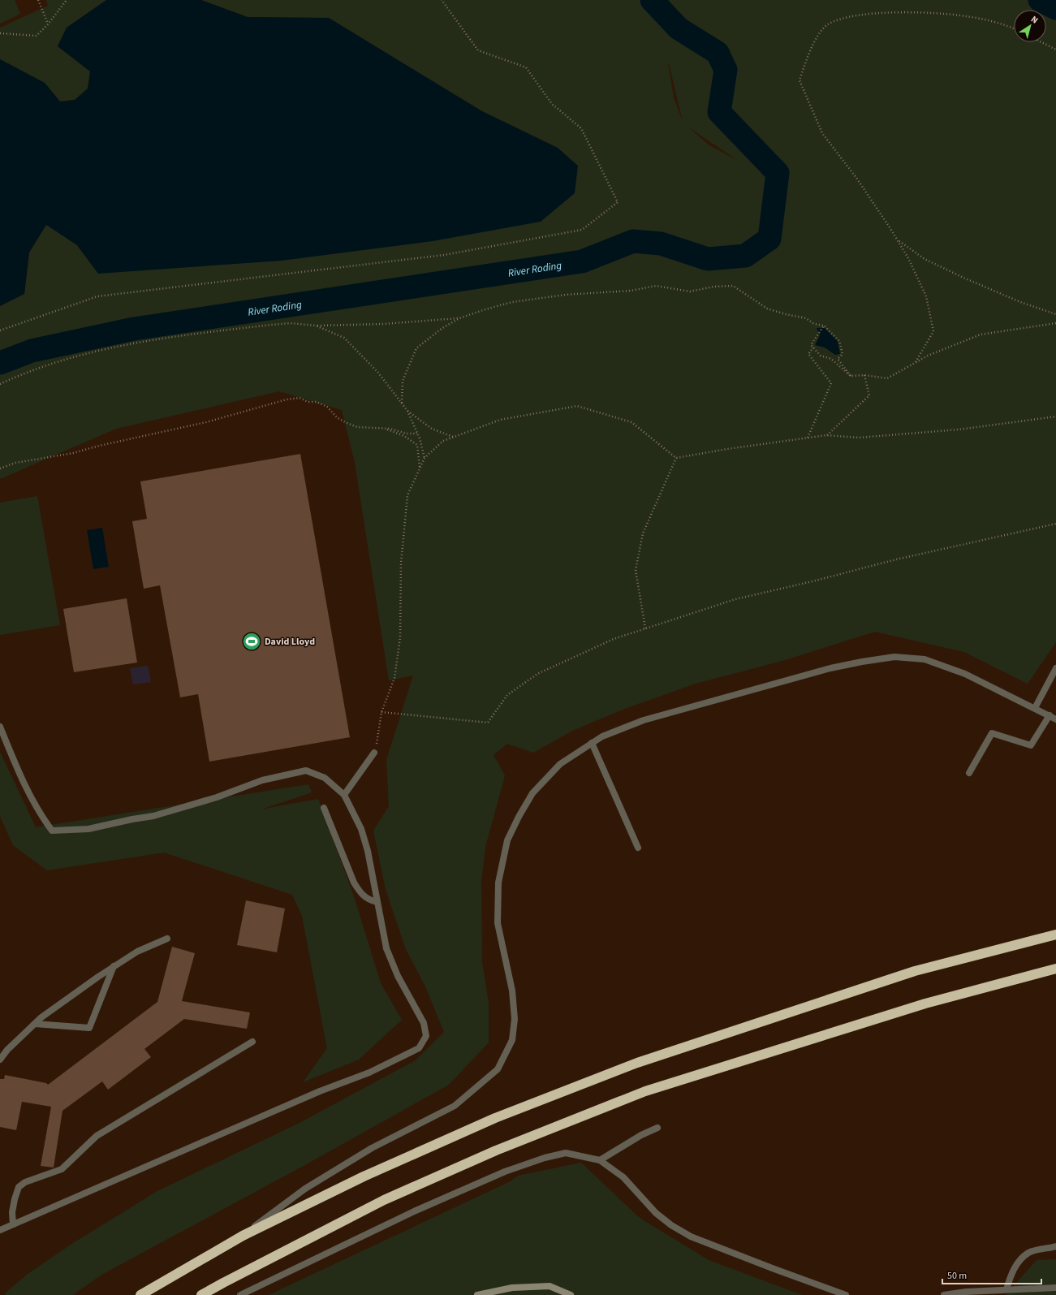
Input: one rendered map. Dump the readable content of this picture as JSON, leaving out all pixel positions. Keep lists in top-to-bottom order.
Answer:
{
  "water": ["River Roding"],
  "places": {
    "sports": ["David Lloyd"]
  },
  "scale_bar": "50 m",
  "north": "top right"
}
